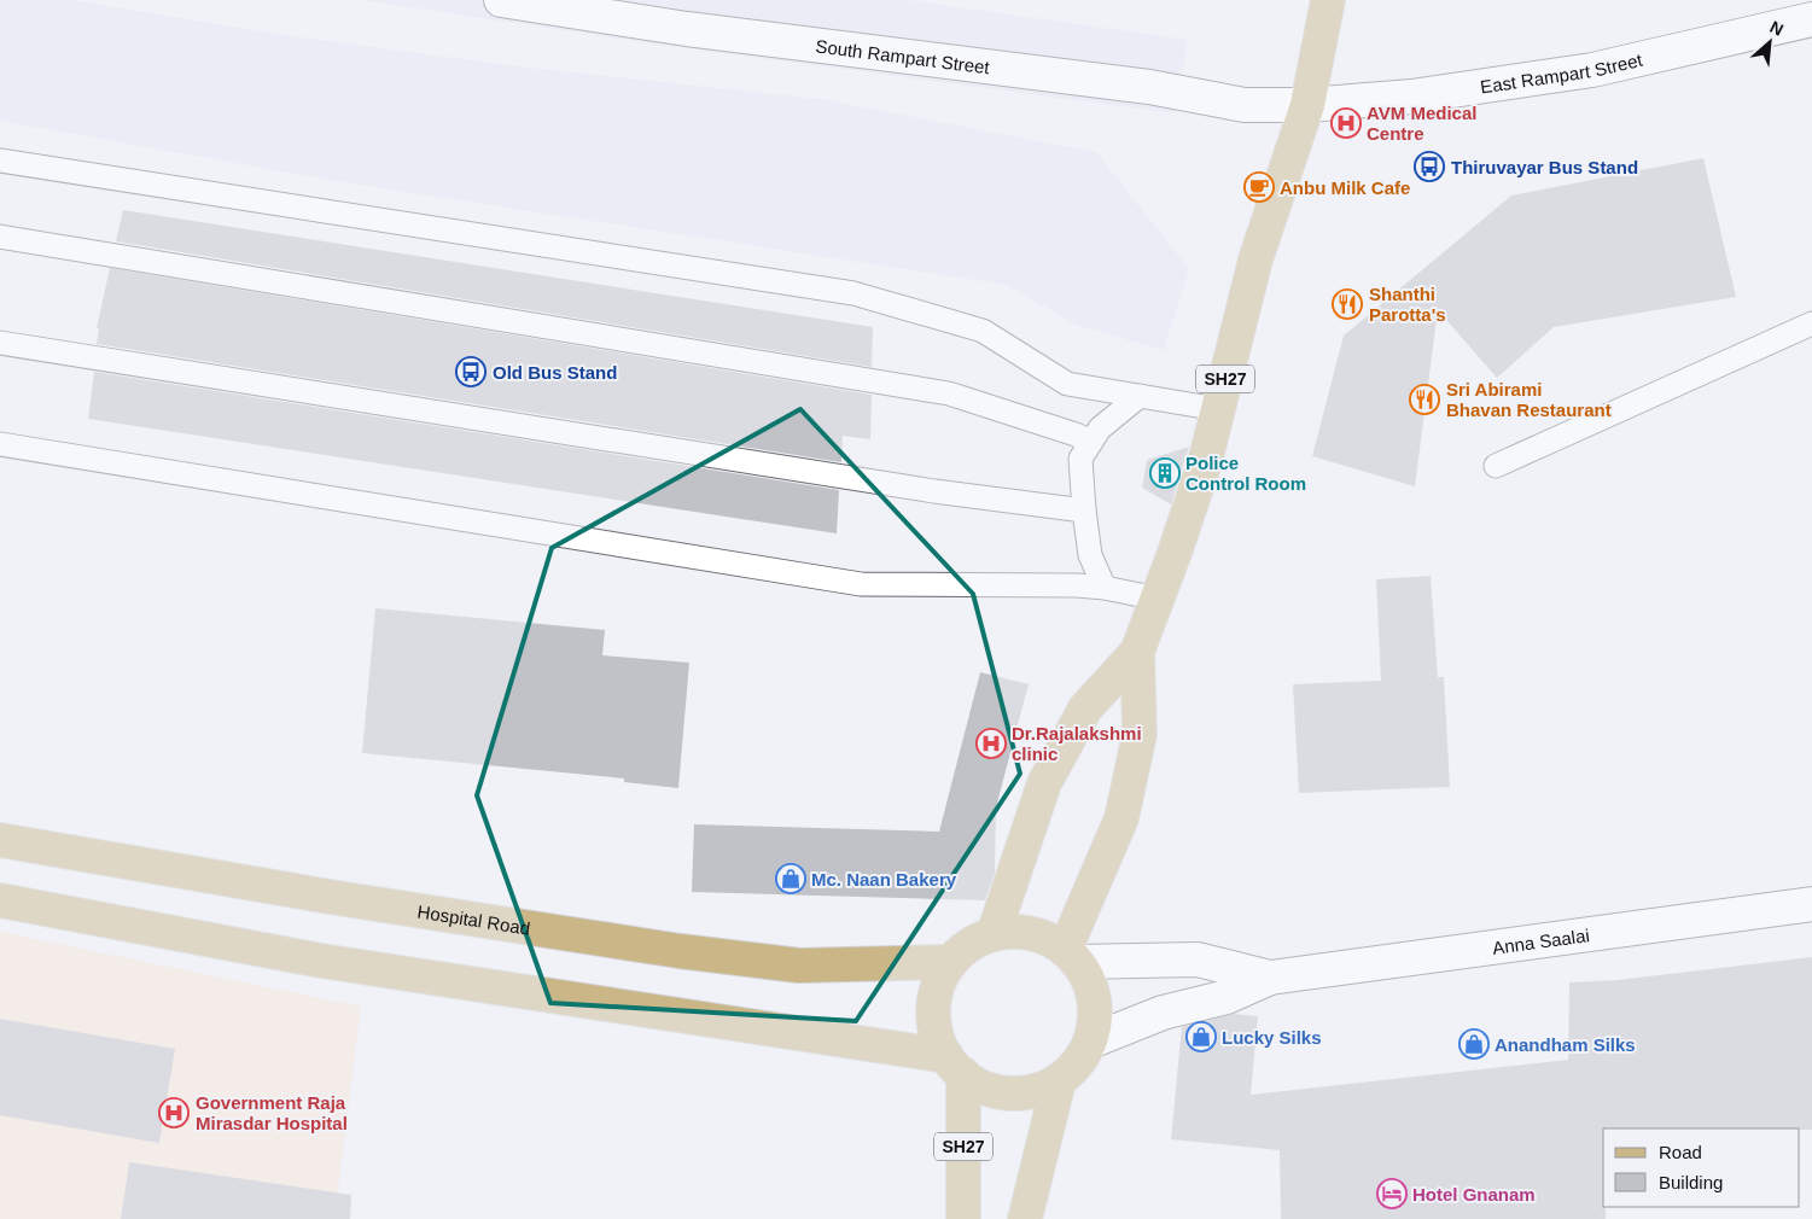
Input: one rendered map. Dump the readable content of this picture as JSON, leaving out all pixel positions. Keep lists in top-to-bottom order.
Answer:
{
  "streets": {
    "main road": ["SH27", "Hospital Road"],
    "street": ["South Rampart Street", "East Rampart Street", "Anna Saalai"]
  },
  "crossings": [
    ["South Rampart Street", "East Rampart Street"],
    ["South Rampart Street", "SH27"],
    ["East Rampart Street", "SH27"],
    ["SH27", "Hospital Road"],
    ["SH27", "Anna Saalai"],
    ["Hospital Road", "Anna Saalai"]
  ],
  "places": {
    "hospital": ["AVM Medical Centre", "Dr.Rajalakshmi clinic", "Government Raja Mirasdar Hospital"],
    "bus stop": ["Thiruvayar Bus Stand", "Old Bus Stand"],
    "cafe": ["Anbu Milk Cafe"],
    "restaurant": ["Shanthi Parotta's", "Sri Abirami Bhavan Restaurant"],
    "building": ["Police Control Room"],
    "shop": ["Mc. Naan Bakery", "Lucky Silks", "Anandham Silks"],
    "hotel": ["Hotel Gnanam"]
  },
  "legend": ["Road", "Building"],
  "north": "top right"
}
